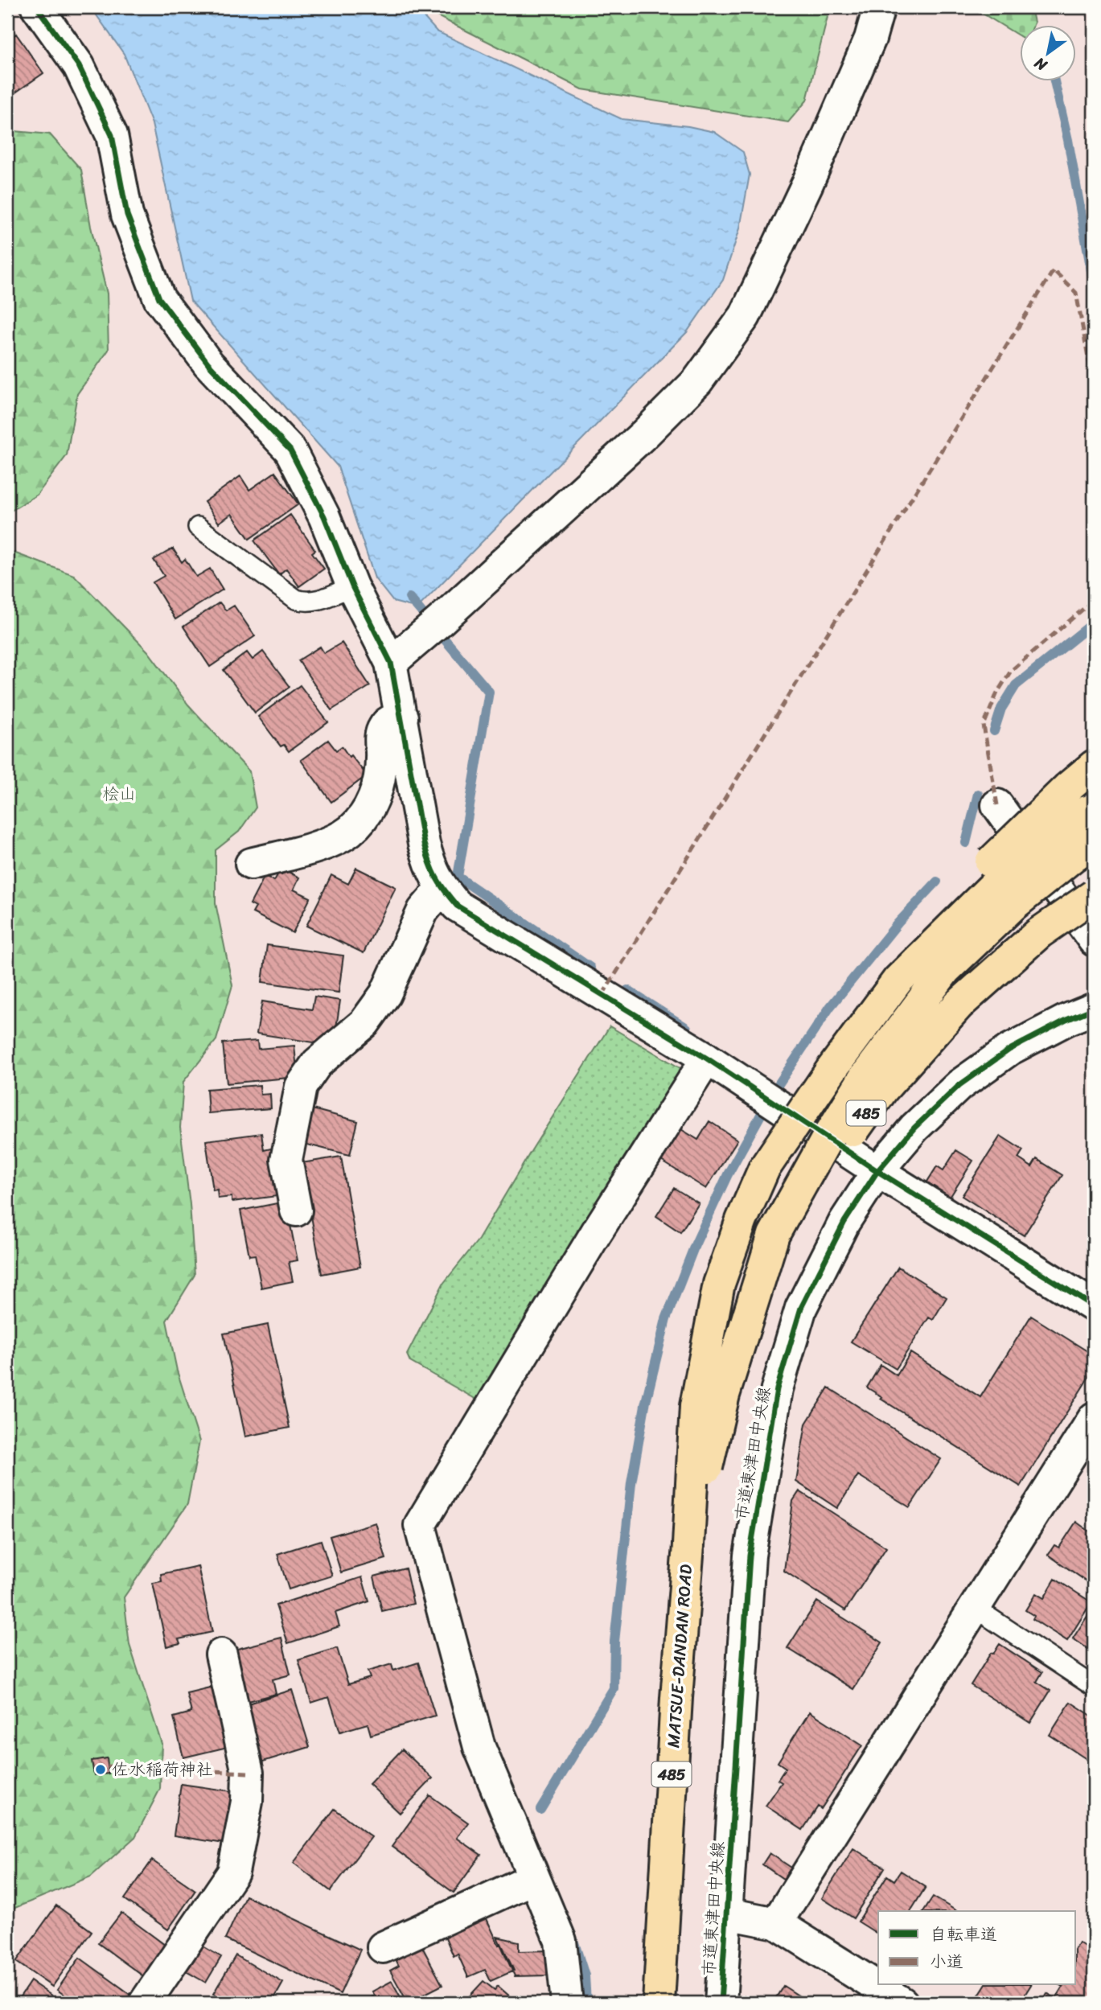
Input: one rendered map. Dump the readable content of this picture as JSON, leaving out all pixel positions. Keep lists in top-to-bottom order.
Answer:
{
  "streets": {
    "highway": ["485", "MATSUE-DANDAN ROAD"],
    "street": ["市道東津田中央線"]
  },
  "crossings": [
    ["485", "MATSUE-DANDAN ROAD"]
  ],
  "parks": ["桧山"],
  "places": ["佐水稲荷神社"],
  "legend": ["自転車道", "小道"],
  "north": "bottom left"
}
